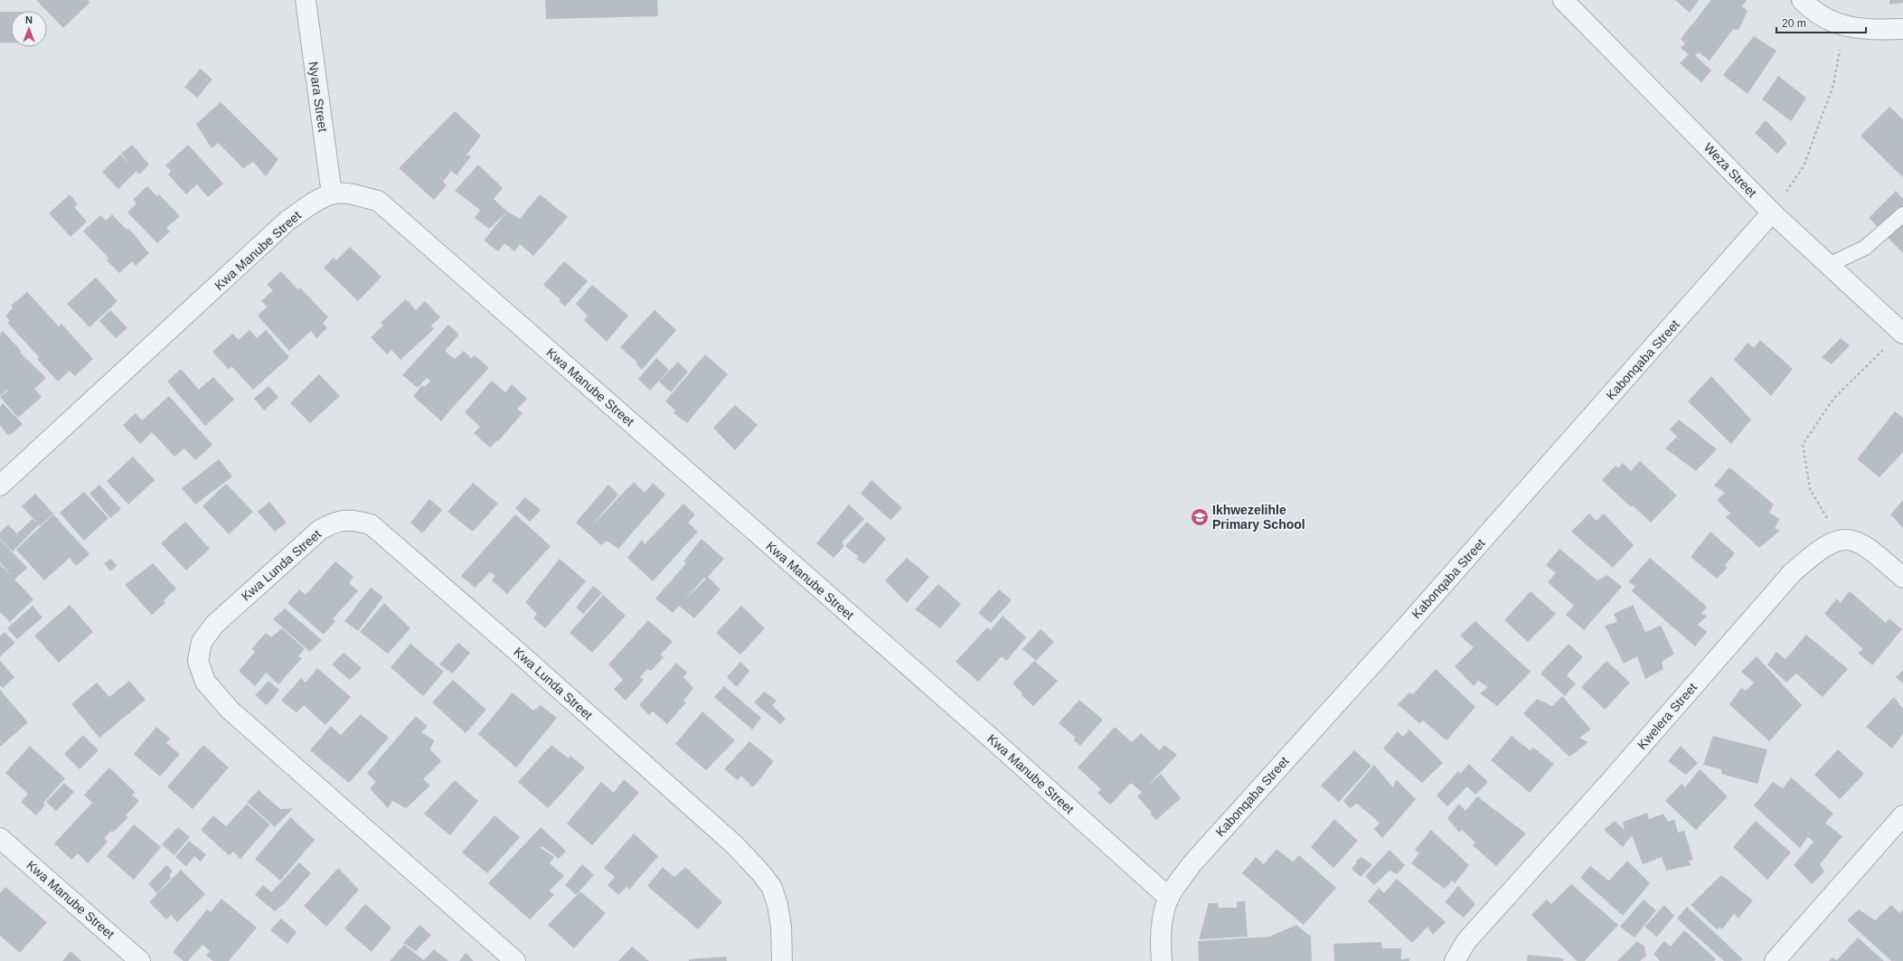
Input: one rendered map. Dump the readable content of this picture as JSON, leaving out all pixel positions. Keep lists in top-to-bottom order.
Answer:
{
  "streets": {
    "street": [
      "Nyara Street",
      "Weza Street",
      "Kwa Manube Street",
      "Kabonqaba Street",
      "Kwa Lunda Street",
      "Kwelera Street"
    ]
  },
  "crossings": [
    ["Nyara Street", "Kwa Manube Street"],
    ["Weza Street", "Kabonqaba Street"],
    ["Kwa Manube Street", "Kabonqaba Street"]
  ],
  "places": {
    "school or university": ["Ikhwezelihle Primary School"]
  },
  "scale_bar": "20 m",
  "north": "top"
}
